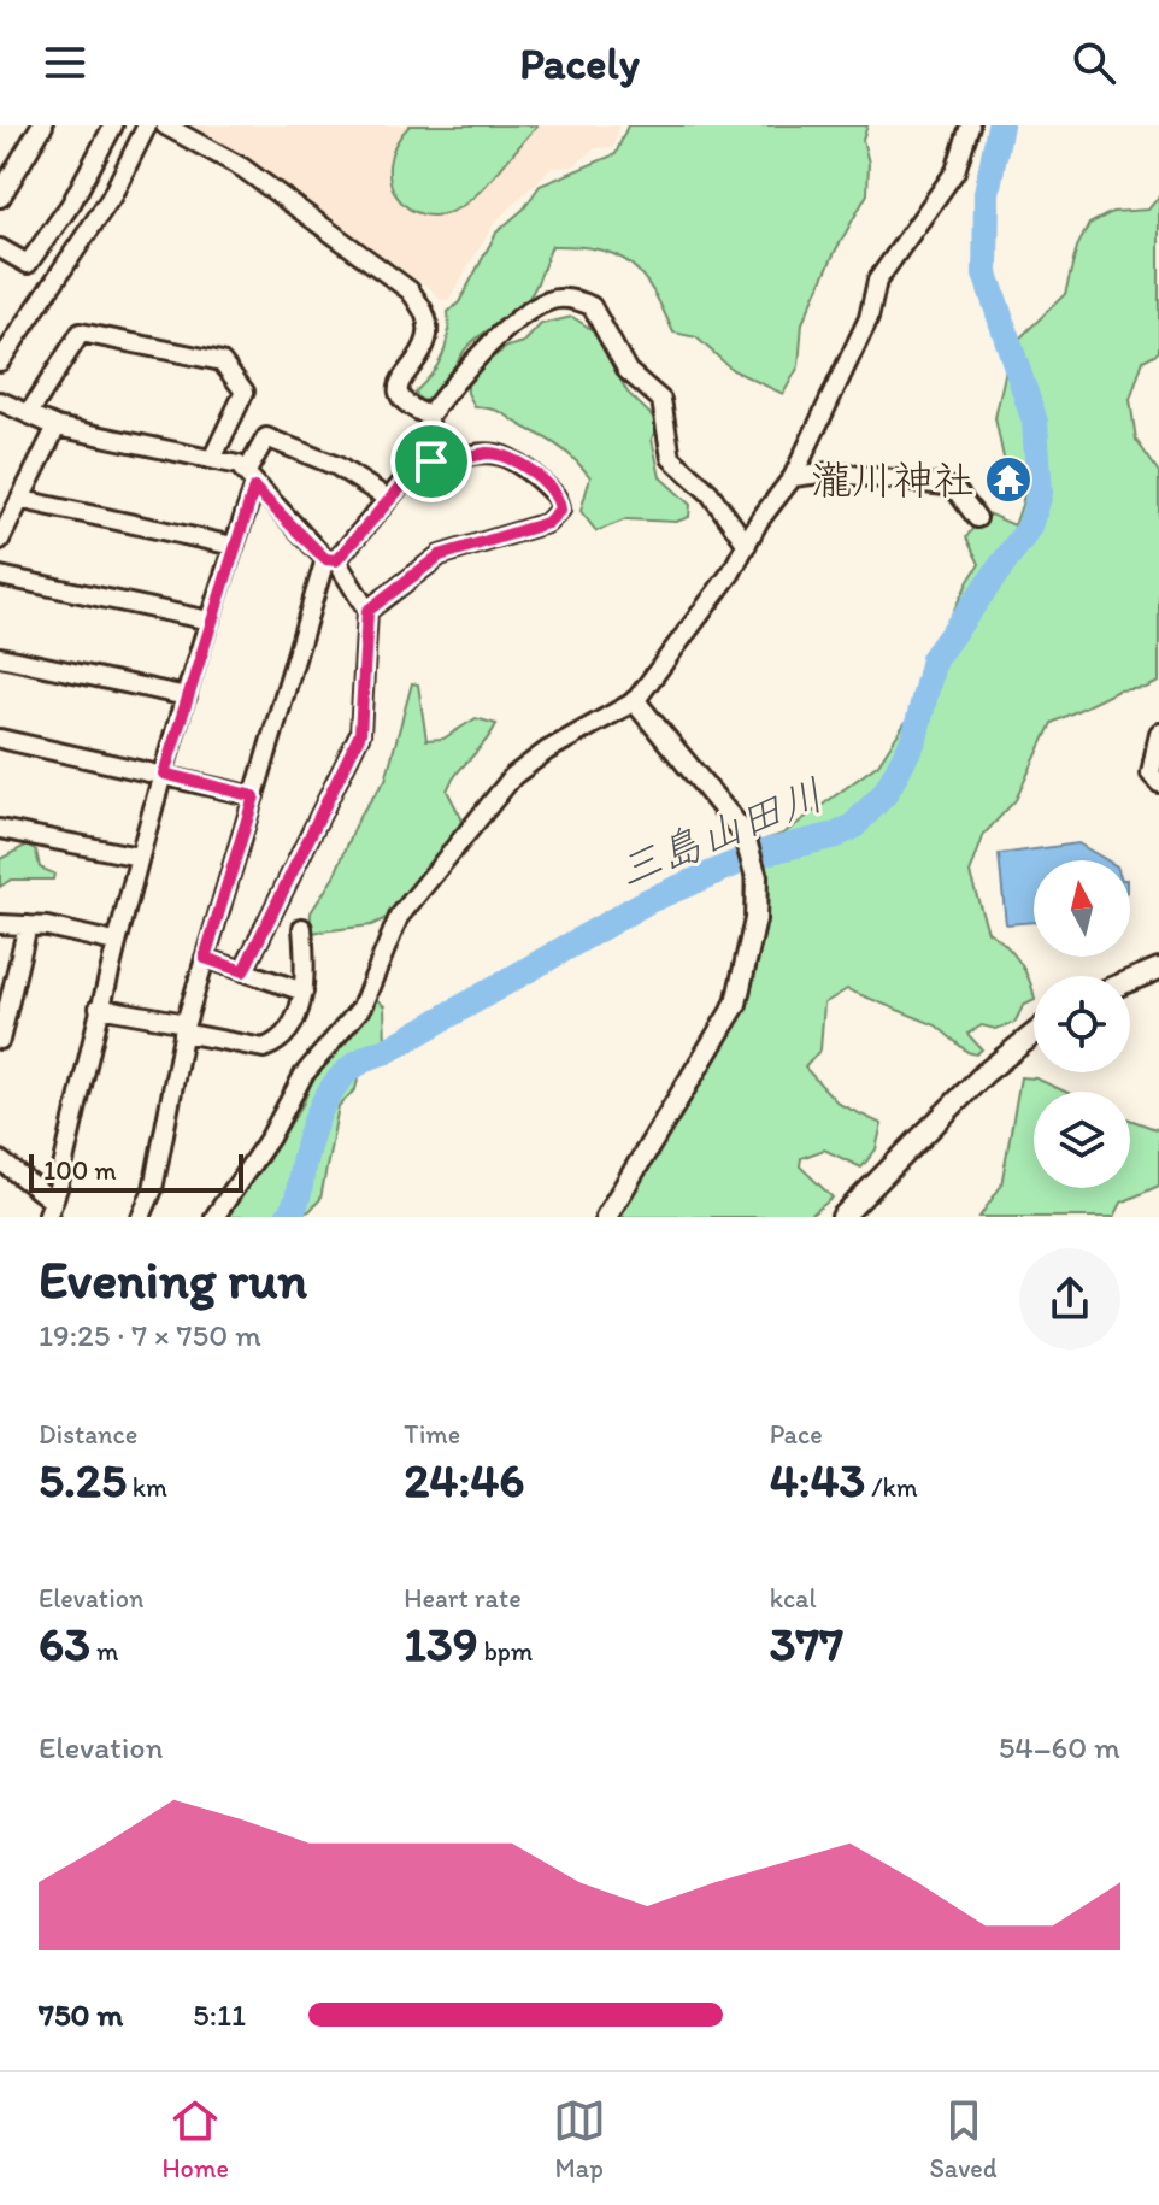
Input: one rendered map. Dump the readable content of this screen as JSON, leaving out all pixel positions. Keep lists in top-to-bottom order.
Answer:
{
  "water": ["三島山田川"],
  "places": {
    "temple": ["瀧川神社"]
  },
  "scale_bar": "100 m",
  "north": "top",
  "page": {
    "header": "Pacely",
    "scale": "100 m",
    "heading": ["Evening run", "19:25 · 7 × 750 m"],
    "stats": [
      ["Distance", "5.25 km"],
      ["Time", "24:46"],
      ["Pace", "4:43 /km"],
      ["Elevation", "63 m"],
      ["Heart rate", "139 bpm"],
      ["kcal", "377"]
    ],
    "chart": ["Elevation", "54–60 m"],
    "list": [
      {
        "name": "750 m",
        "note": "5:11"
      }
    ],
    "tabs": ["Home", "Map", "Saved"]
  }
}
